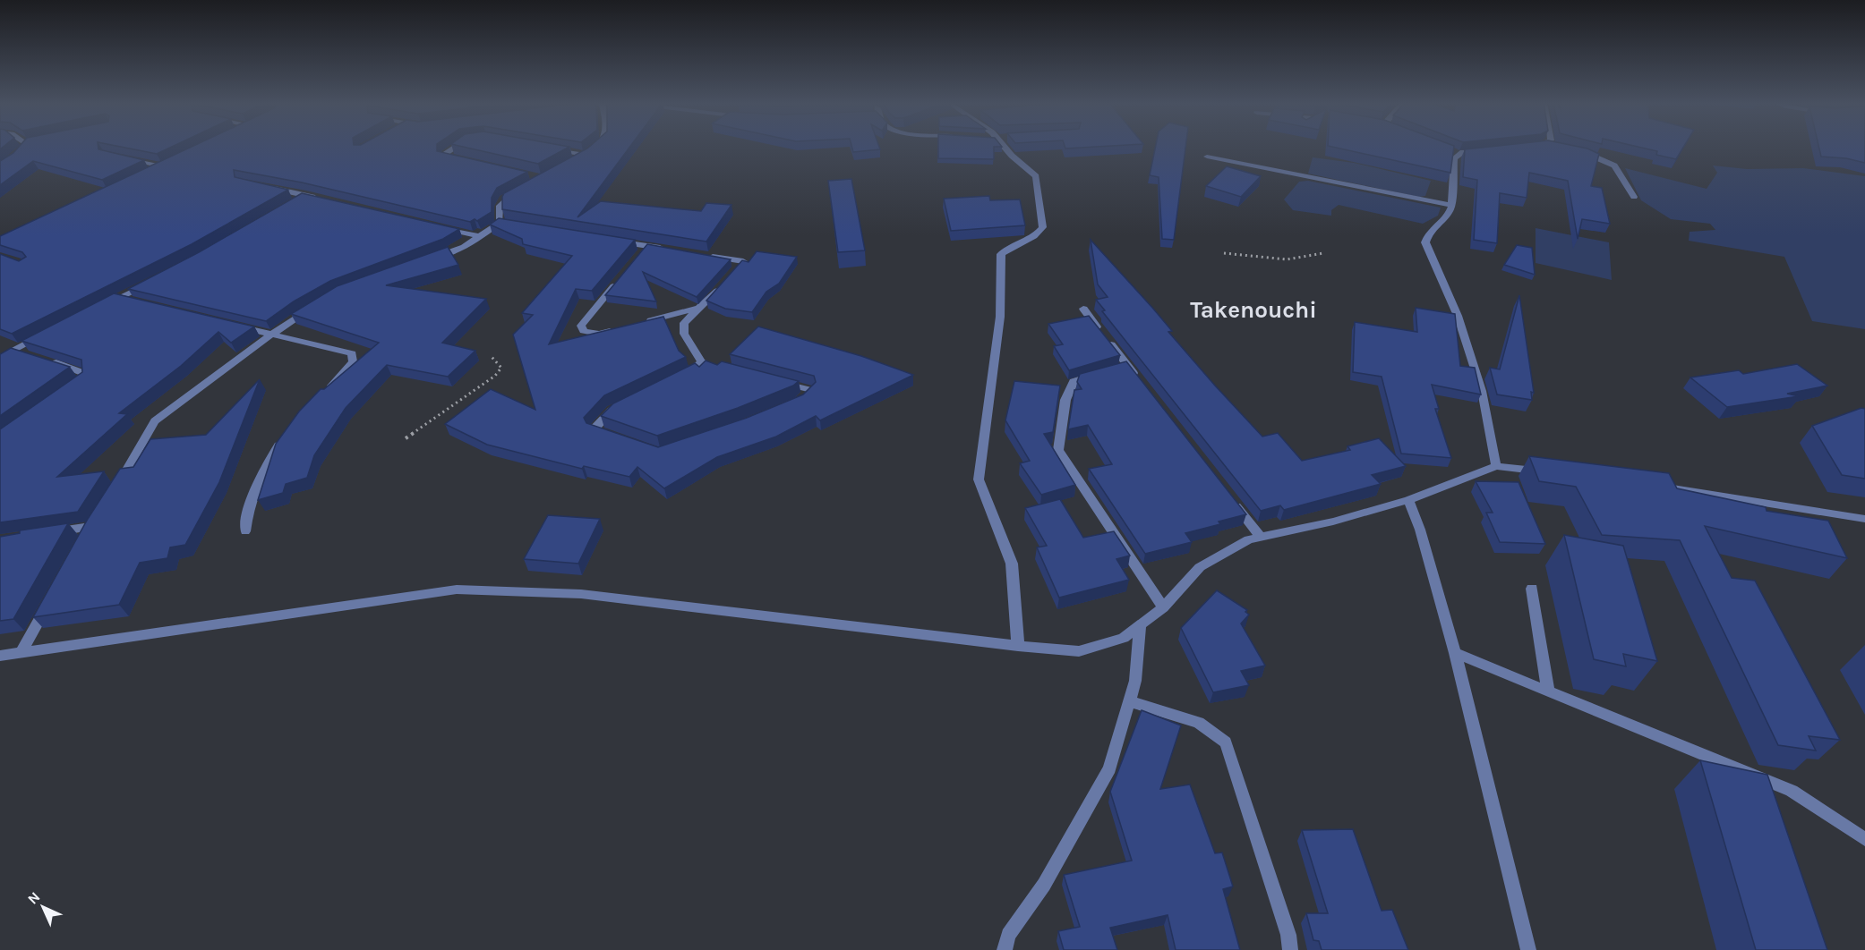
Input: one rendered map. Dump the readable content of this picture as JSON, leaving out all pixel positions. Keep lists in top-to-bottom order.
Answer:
{
  "districts": ["Takenouchi"],
  "north": "top left"
}
